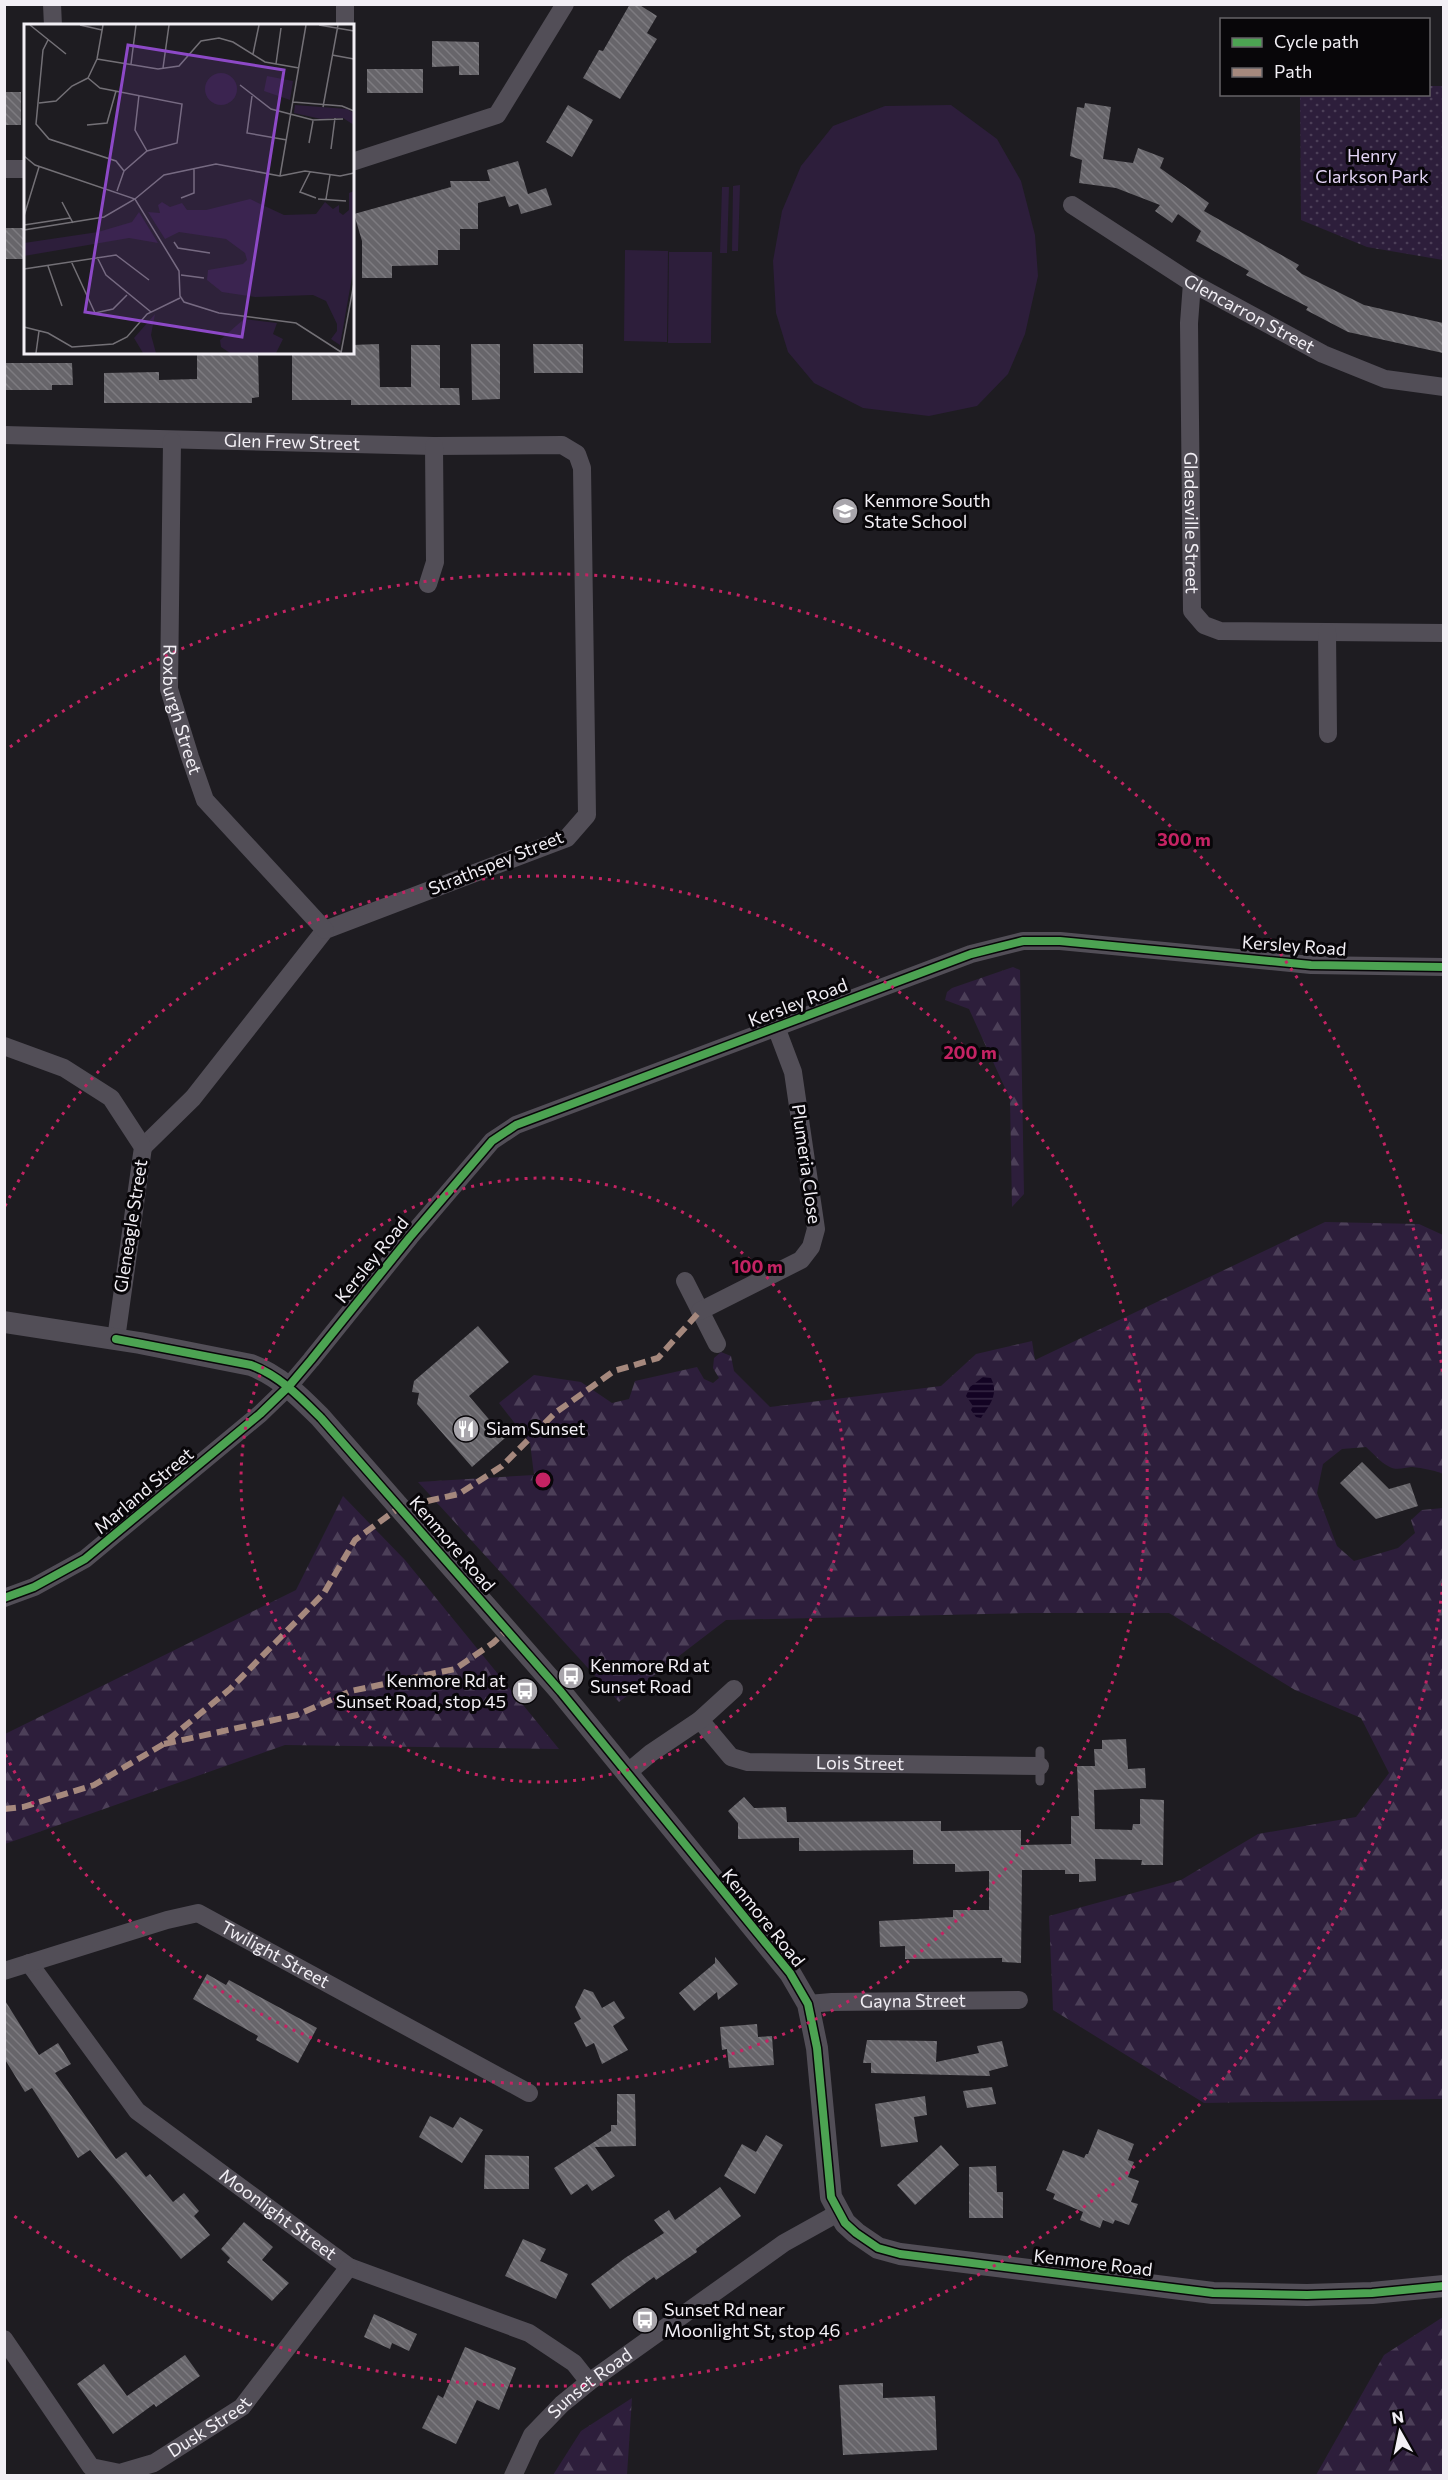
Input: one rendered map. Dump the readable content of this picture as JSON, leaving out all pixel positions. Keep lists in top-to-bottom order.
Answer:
{
  "streets": {
    "street": [
      "Glencarron Street",
      "Glen Frew Street",
      "Gladesville Street",
      "Roxburgh Street",
      "Strathspey Street",
      "Kersley Road",
      "Plumeria Close",
      "Gleneagle Street",
      "Marland Street",
      "Kenmore Road",
      "Lois Street",
      "Twilight Street",
      "Gayna Street",
      "Moonlight Street",
      "Sunset Road",
      "Dusk Street"
    ]
  },
  "crossings": [
    ["Glencarron Street", "Gladesville Street"],
    ["Glen Frew Street", "Roxburgh Street"],
    ["Glen Frew Street", "Strathspey Street"],
    ["Roxburgh Street", "Strathspey Street"],
    ["Kersley Road", "Plumeria Close"],
    ["Kersley Road", "Marland Street"],
    ["Kersley Road", "Kenmore Road"],
    ["Gleneagle Street", "Kenmore Road"],
    ["Marland Street", "Kenmore Road"],
    ["Kenmore Road", "Gayna Street"],
    ["Kenmore Road", "Sunset Road"],
    ["Twilight Street", "Moonlight Street"],
    ["Moonlight Street", "Sunset Road"],
    ["Moonlight Street", "Dusk Street"]
  ],
  "parks": ["Henry Clarkson Park"],
  "places": {
    "school or university": ["Kenmore South State School"],
    "restaurant": ["Siam Sunset"],
    "bus stop": ["Kenmore Rd at Sunset Road", "Kenmore Rd at Sunset Road, stop 45", "Sunset Rd near Moonlight St, stop 46"]
  },
  "legend": ["Cycle path", "Path"],
  "north": "top",
  "rings": ["300 m", "200 m", "100 m"]
}
